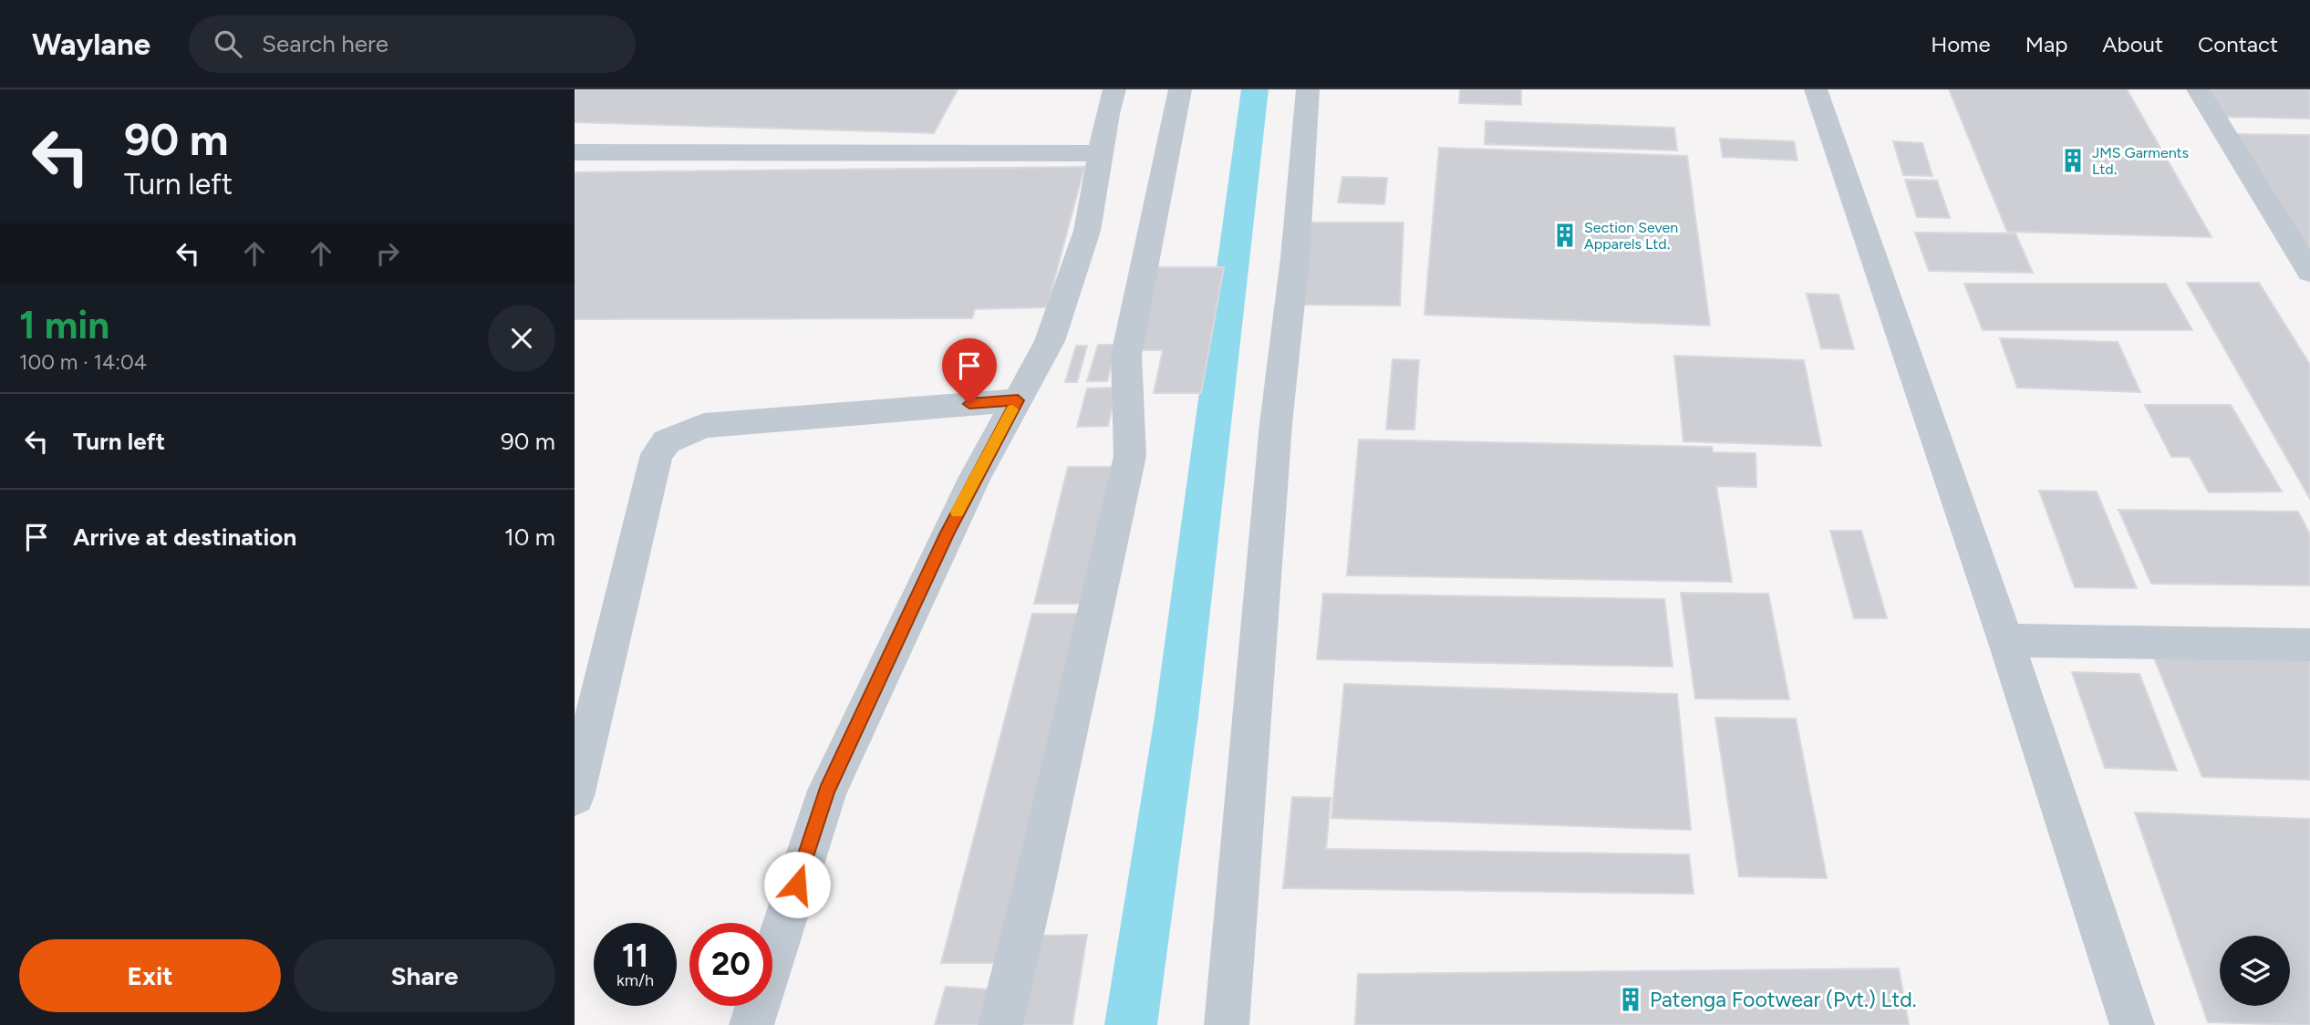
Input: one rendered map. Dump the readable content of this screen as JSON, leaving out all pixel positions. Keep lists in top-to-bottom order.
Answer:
{
  "places": {
    "building": ["JMS Garments Ltd.", "Section Seven Apparels Ltd.", "Patenga Footwear (Pvt.) Ltd."]
  },
  "page": {
    "header": "Waylane",
    "search": "Search here",
    "nav": [
      "Home",
      "Map",
      "About",
      "Contact"
    ],
    "turn": ["90 m", "Turn left"],
    "heading": ["1 min", "100 m · 14:04"],
    "list": [
      {
        "name": "Turn left",
        "value": "90 m"
      },
      {
        "name": "Arrive at destination",
        "value": "10 m"
      }
    ],
    "speed": "11 km/h",
    "limit": "20",
    "buttons": ["Exit", "Share"]
  }
}
